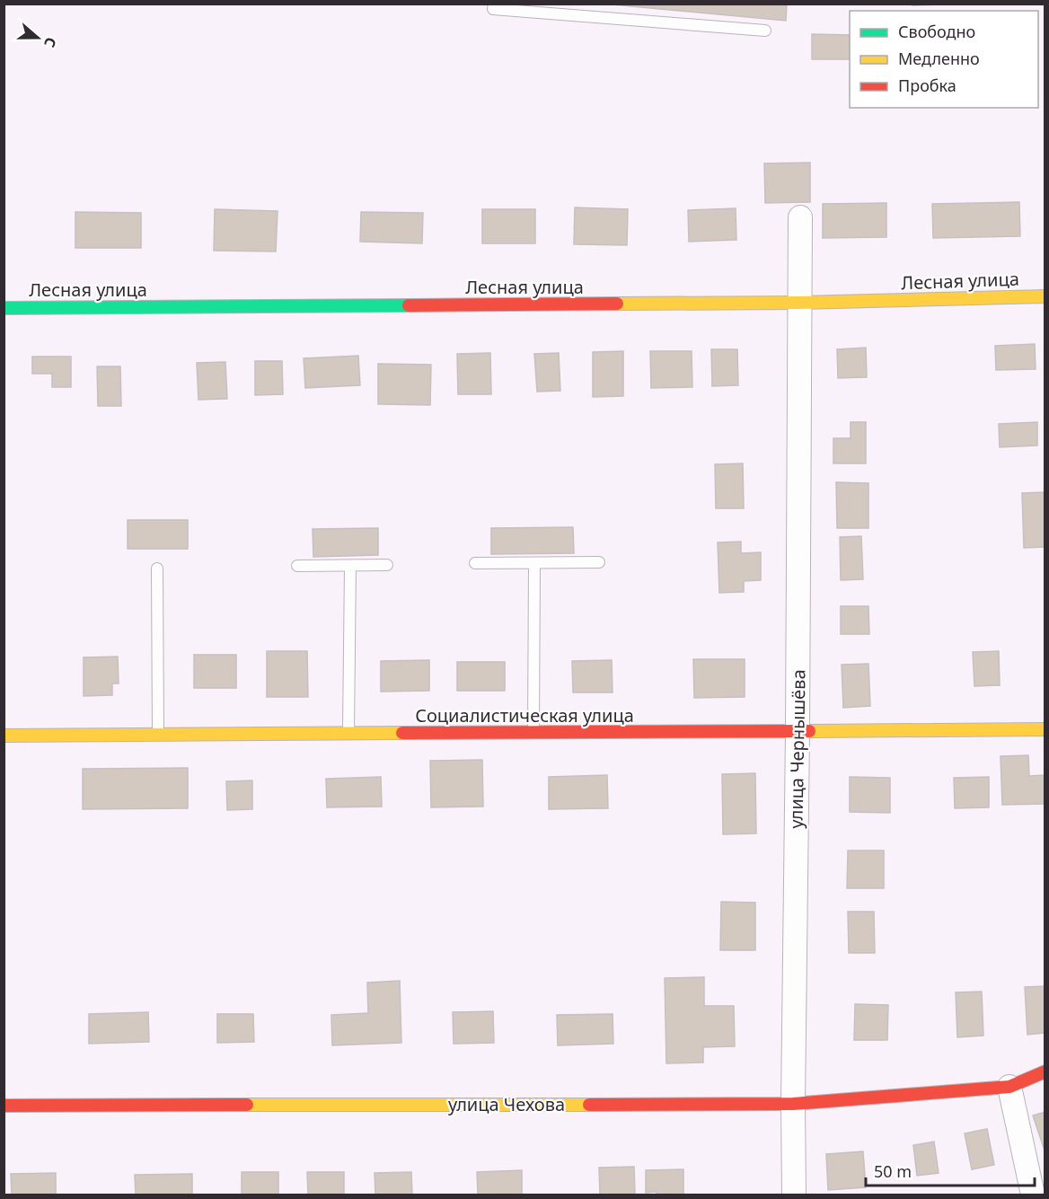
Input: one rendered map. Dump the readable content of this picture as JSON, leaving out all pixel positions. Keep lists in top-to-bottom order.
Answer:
{
  "streets": {
    "street": [
      "Лесная улица",
      "Социалистическая улица",
      "улица Чернышёва",
      "улица Чехова"
    ]
  },
  "crossings": [
    ["Лесная улица", "улица Чернышёва"],
    ["Социалистическая улица", "улица Чернышёва"],
    ["улица Чернышёва", "улица Чехова"]
  ],
  "legend": ["Свободно", "Медленно", "Пробка"],
  "scale_bar": "50 m",
  "north": "right"
}
